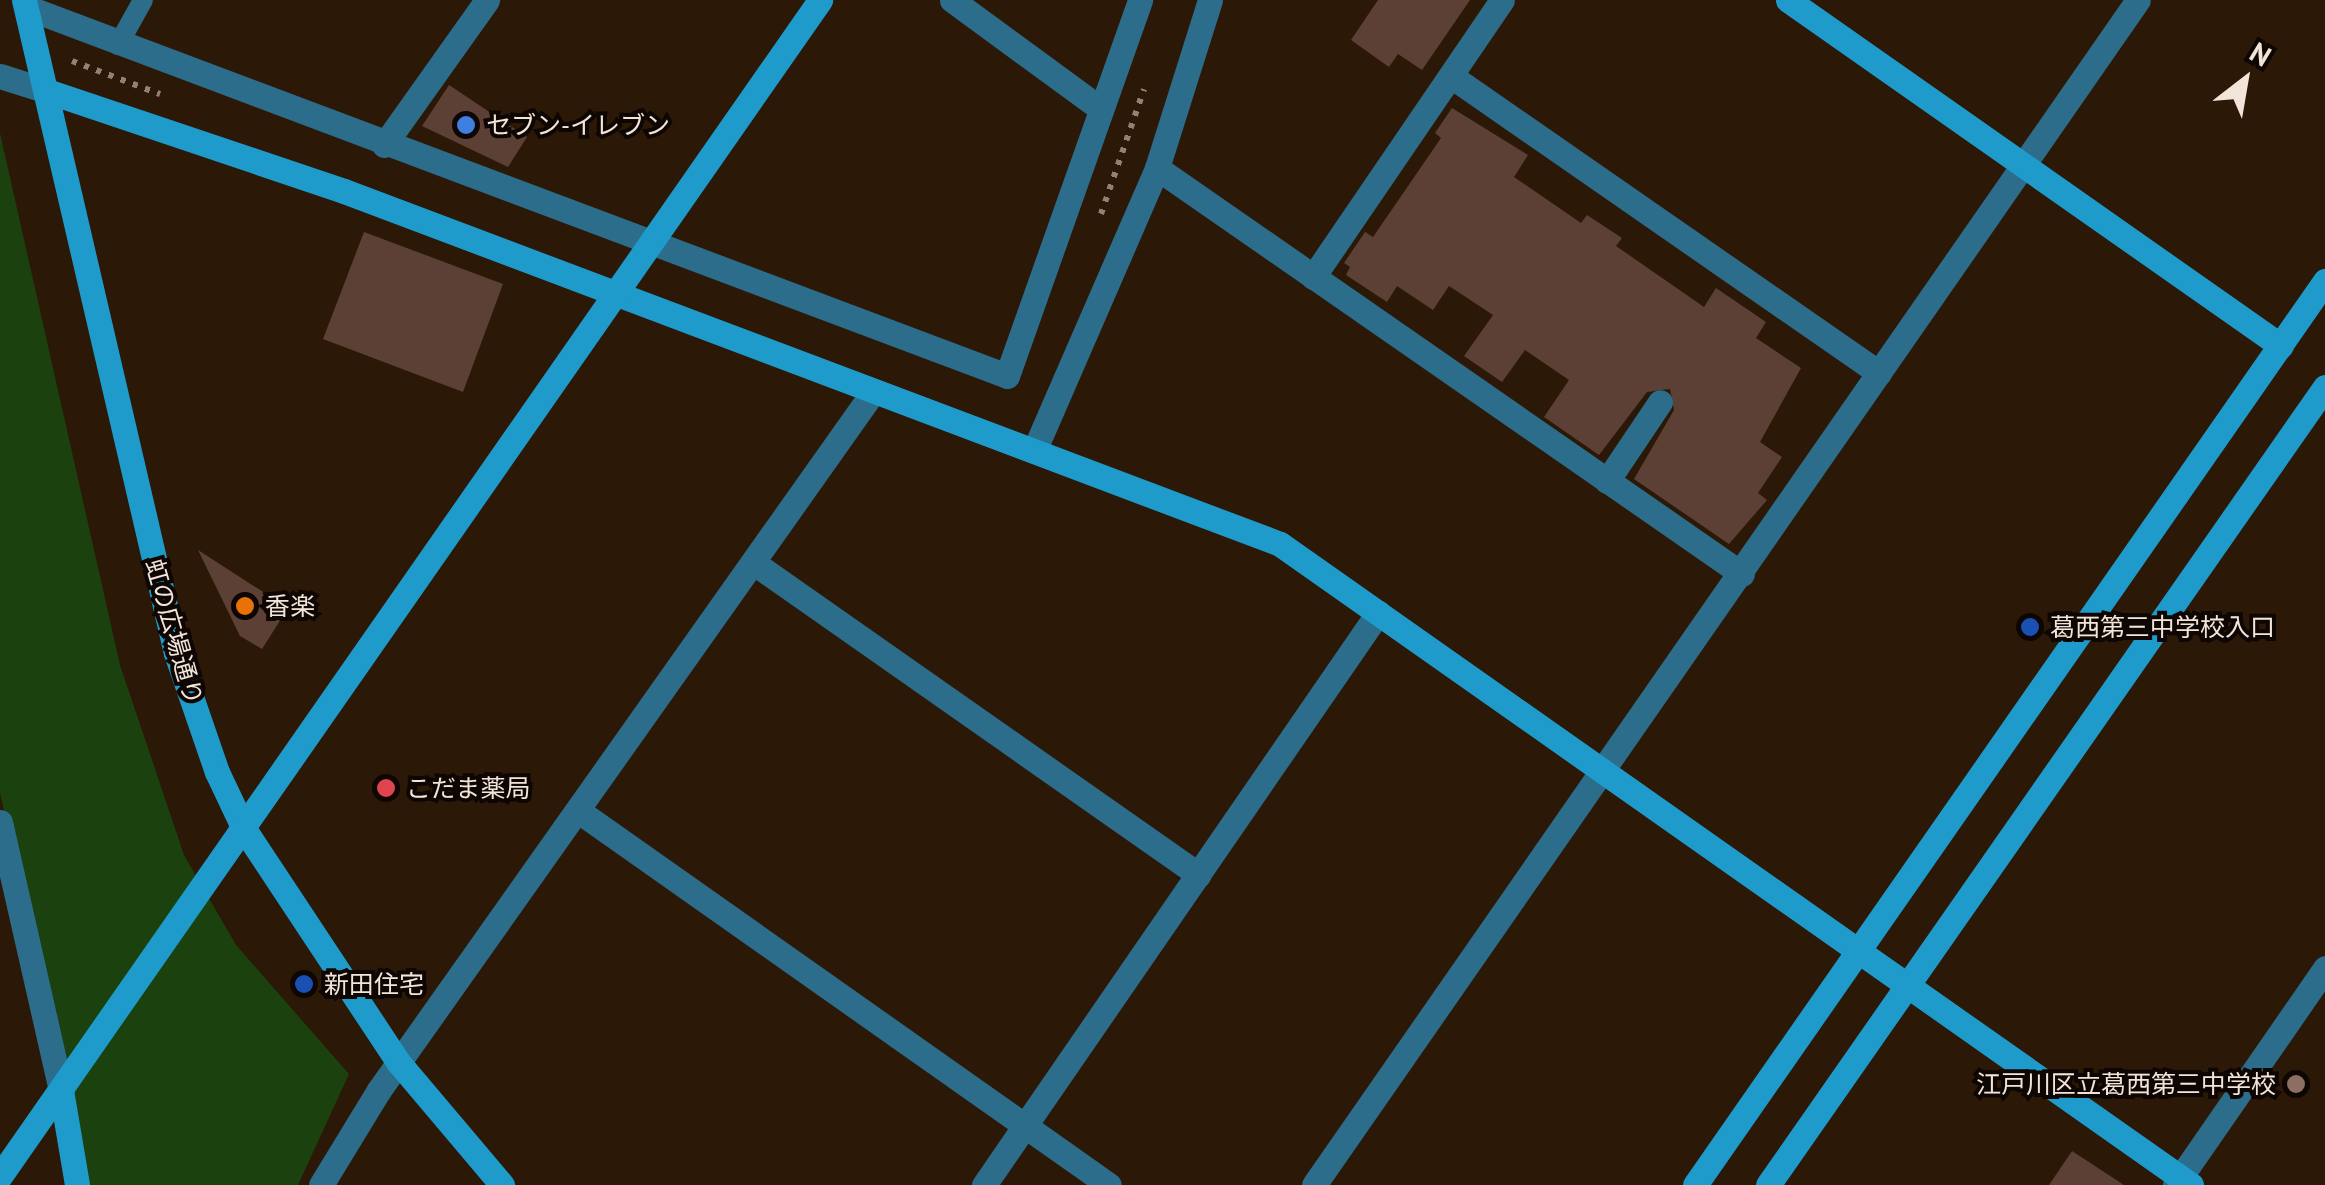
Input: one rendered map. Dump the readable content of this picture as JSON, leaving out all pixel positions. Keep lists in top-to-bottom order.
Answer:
{
  "streets": {
    "street": ["虹の広場通り"]
  },
  "places": [
    "セブン-イレブン",
    "香楽",
    "葛西第三中学校入口",
    "こだま薬局",
    "新田住宅",
    "江戸川区立葛西第三中学校"
  ],
  "north": "top right"
}
